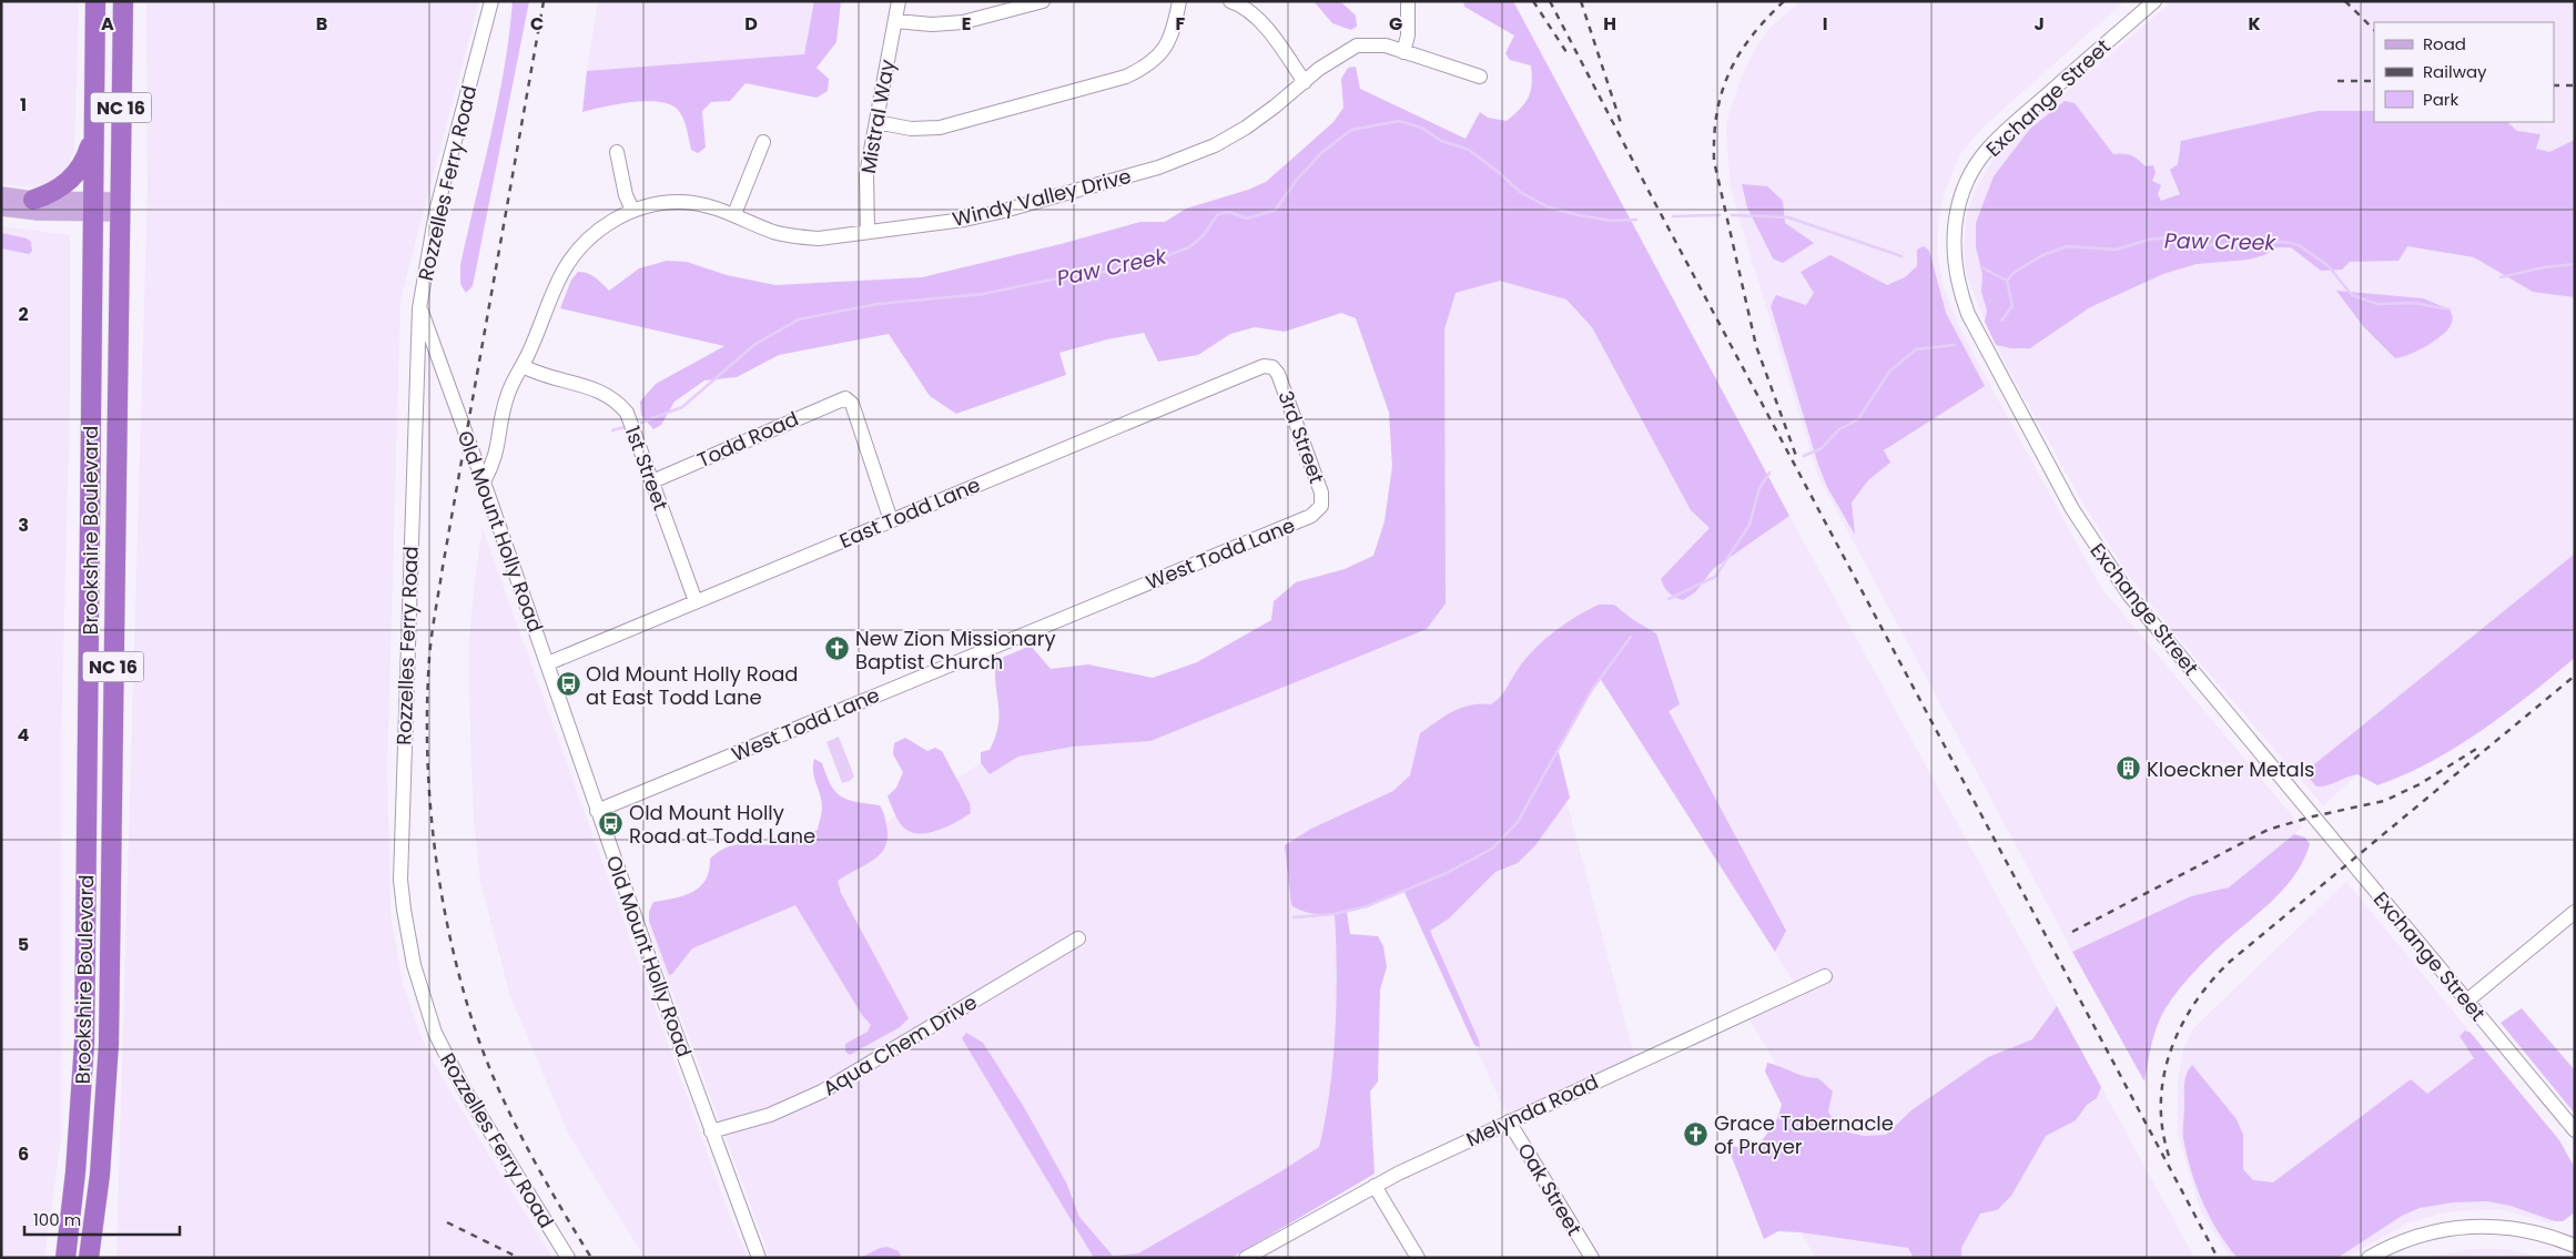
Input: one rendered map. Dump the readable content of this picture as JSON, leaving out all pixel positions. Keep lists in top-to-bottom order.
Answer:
{
  "streets": {
    "highway": ["NC 16", "Brookshire Boulevard"],
    "street": [
      "Exchange Street",
      "Mistral Way",
      "Rozzelles Ferry Road",
      "Windy Valley Drive",
      "3rd Street",
      "Todd Road",
      "1st Street",
      "East Todd Lane",
      "Old Mount Holly Road",
      "West Todd Lane",
      "Aqua Chem Drive",
      "Melynda Road",
      "Oak Street"
    ]
  },
  "crossings": [
    ["Mistral Way", "Windy Valley Drive"],
    ["Rozzelles Ferry Road", "Old Mount Holly Road"],
    ["Windy Valley Drive", "1st Street"],
    ["Windy Valley Drive", "Old Mount Holly Road"],
    ["3rd Street", "East Todd Lane"],
    ["3rd Street", "West Todd Lane"],
    ["Todd Road", "1st Street"],
    ["Todd Road", "East Todd Lane"],
    ["1st Street", "East Todd Lane"],
    ["East Todd Lane", "Old Mount Holly Road"],
    ["Old Mount Holly Road", "West Todd Lane"],
    ["Old Mount Holly Road", "Aqua Chem Drive"],
    ["Melynda Road", "Oak Street"]
  ],
  "water": ["Paw Creek"],
  "places": {
    "church": ["New Zion Missionary Baptist Church", "Grace Tabernacle of Prayer"],
    "bus stop": ["Old Mount Holly Road at East Todd Lane", "Old Mount Holly Road at Todd Lane"],
    "building": ["Kloeckner Metals"]
  },
  "legend": ["Road", "Railway", "Park"],
  "scale_bar": "100 m",
  "grid": {
    "columns": [
      "A",
      "B",
      "C",
      "D",
      "E",
      "F",
      "G",
      "H",
      "I",
      "J",
      "K"
    ],
    "rows": [
      "1",
      "2",
      "3",
      "4",
      "5",
      "6"
    ]
  }
}
